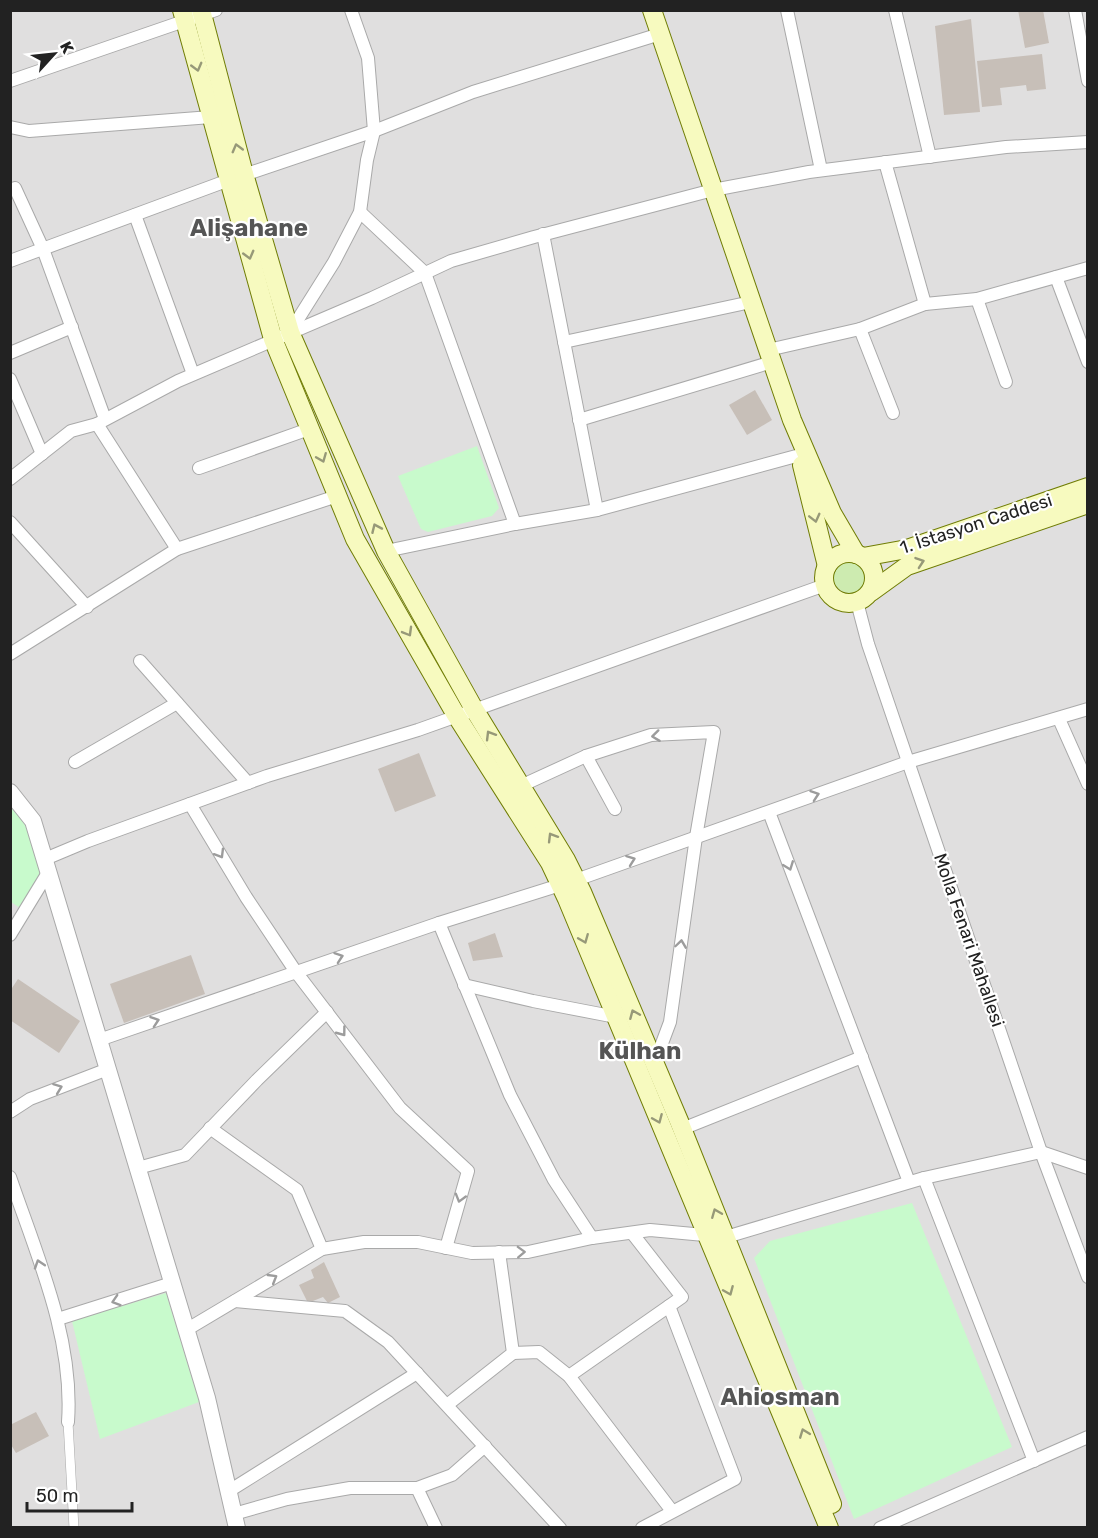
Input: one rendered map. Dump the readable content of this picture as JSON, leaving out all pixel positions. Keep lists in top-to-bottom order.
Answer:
{
  "streets": {
    "main road": ["1. İstasyon Caddesi"],
    "street": ["Molla Fenari Mahallesi"]
  },
  "crossings": [
    ["1. İstasyon Caddesi", "Molla Fenari Mahallesi"]
  ],
  "districts": ["Alişahane", "Külhan", "Ahiosman"],
  "scale_bar": "50 m",
  "north": "top right"
}
